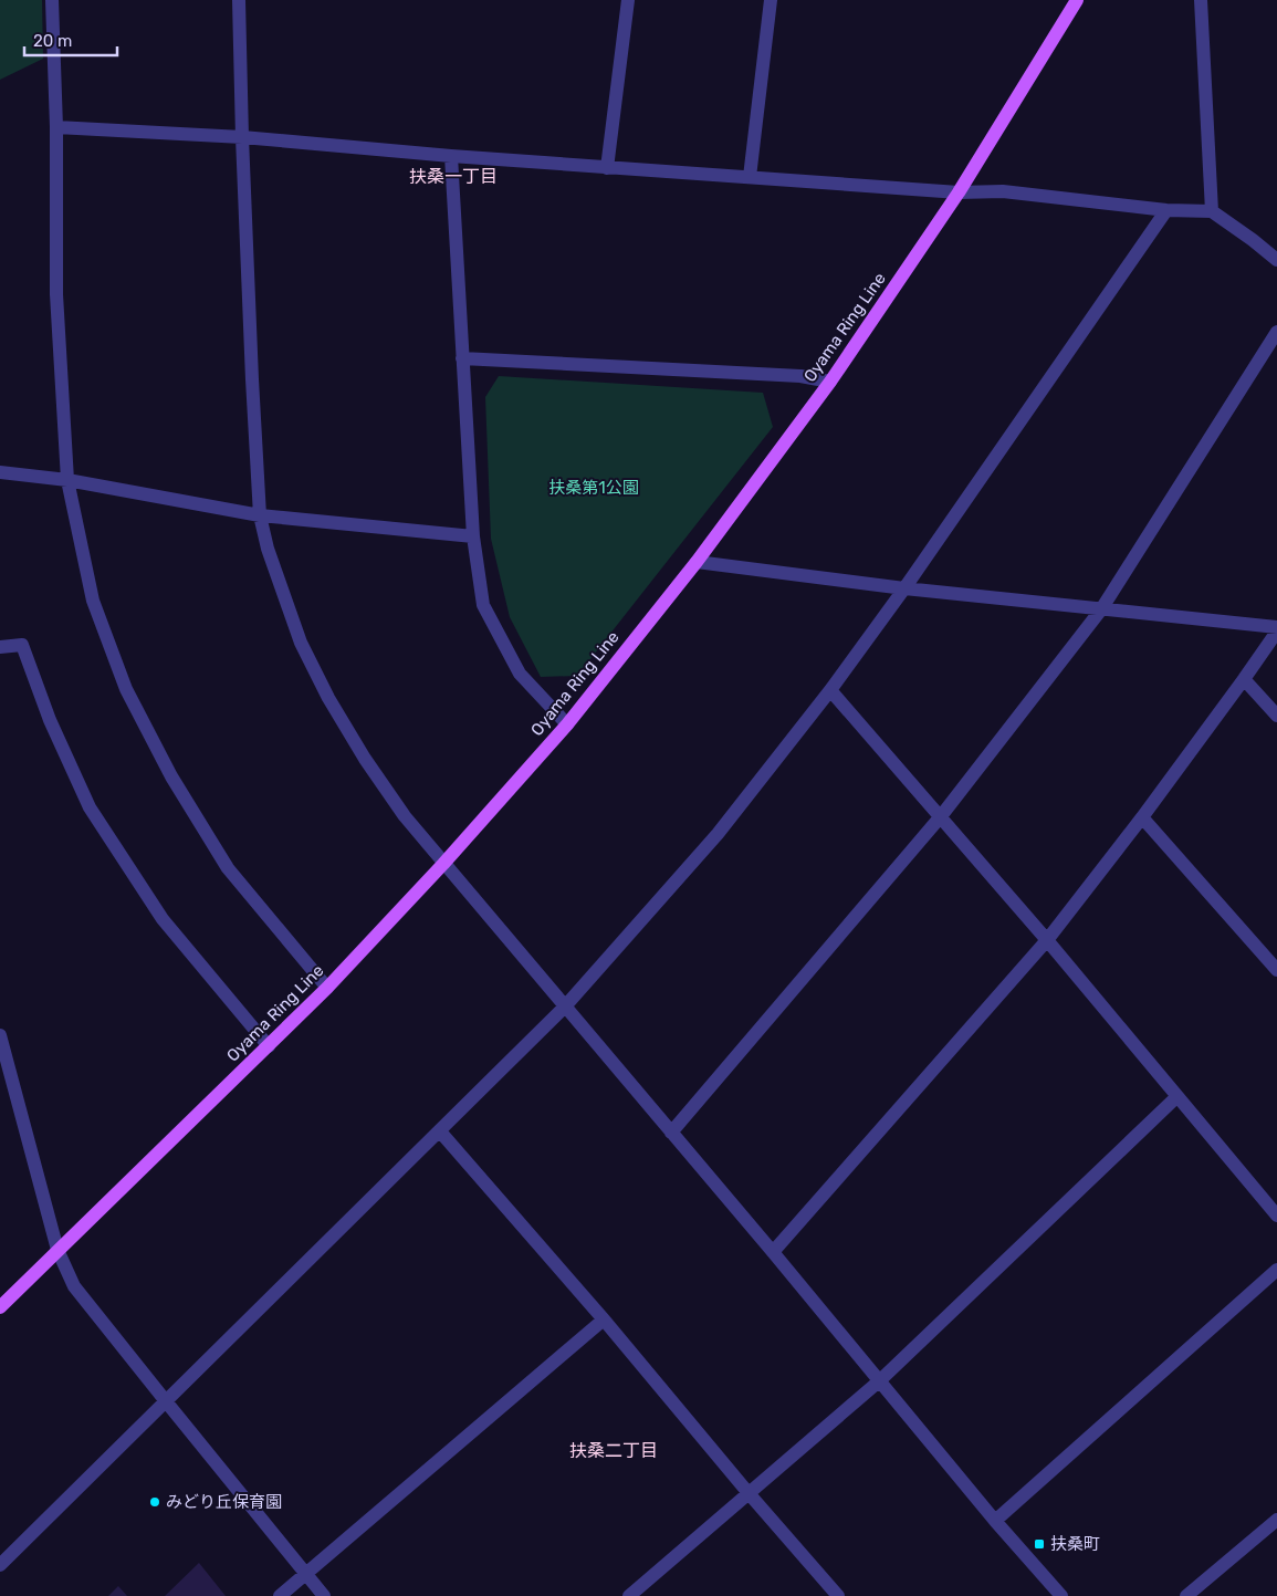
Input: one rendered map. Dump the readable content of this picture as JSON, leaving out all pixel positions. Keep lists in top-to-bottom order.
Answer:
{
  "streets": {
    "main road": ["Oyama Ring Line"]
  },
  "districts": ["扶桑一丁目", "扶桑二丁目"],
  "parks": ["扶桑第1公園"],
  "places": {
    "other": ["みどり丘保育園"],
    "transit": ["扶桑町"]
  },
  "scale_bar": "20 m"
}
